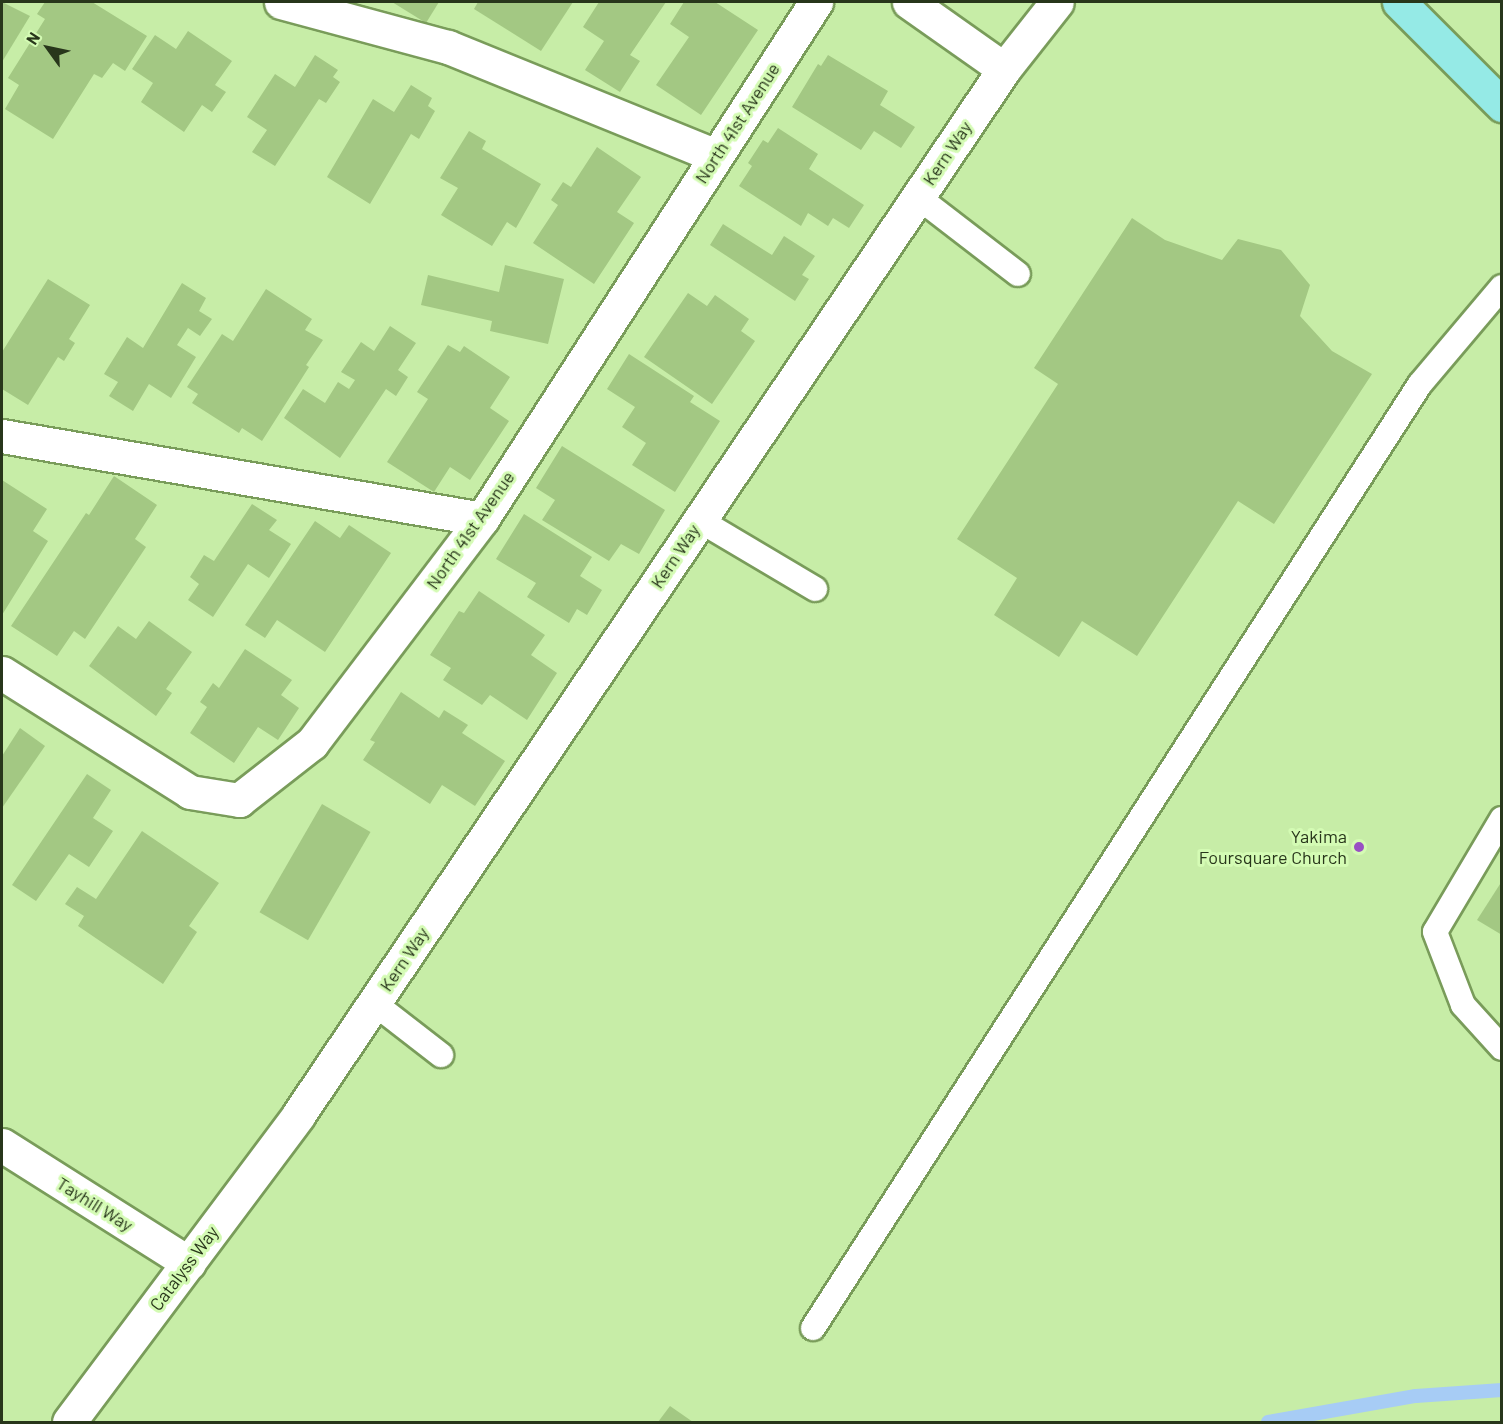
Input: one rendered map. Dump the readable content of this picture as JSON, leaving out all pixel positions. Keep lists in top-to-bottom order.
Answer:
{
  "streets": {
    "street": [
      "North 41st Avenue",
      "Kern Way",
      "Tayhill Way",
      "Catalyss Way"
    ]
  },
  "crossings": [
    ["Kern Way", "Catalyss Way"],
    ["Tayhill Way", "Catalyss Way"]
  ],
  "places": ["Yakima Foursquare Church"],
  "north": "top left"
}
